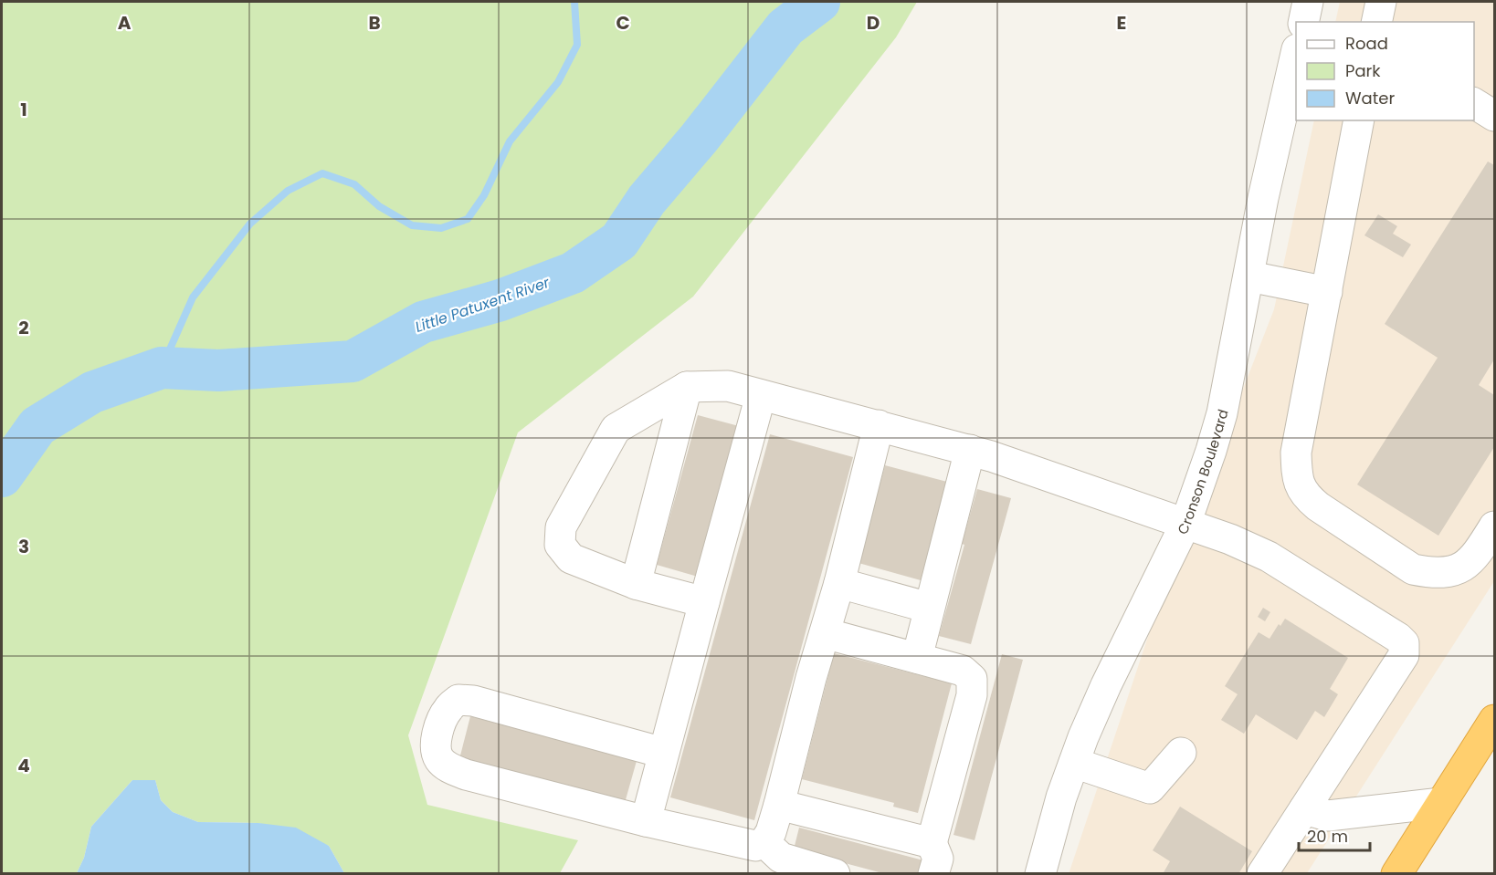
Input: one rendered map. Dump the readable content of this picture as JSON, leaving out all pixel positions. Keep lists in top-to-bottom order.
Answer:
{
  "streets": {
    "street": ["Cronson Boulevard"]
  },
  "water": ["Little Patuxent River"],
  "legend": ["Road", "Park", "Water"],
  "scale_bar": "20 m",
  "grid": {
    "columns": [
      "A",
      "B",
      "C",
      "D",
      "E"
    ],
    "rows": [
      "1",
      "2",
      "3",
      "4"
    ]
  }
}
